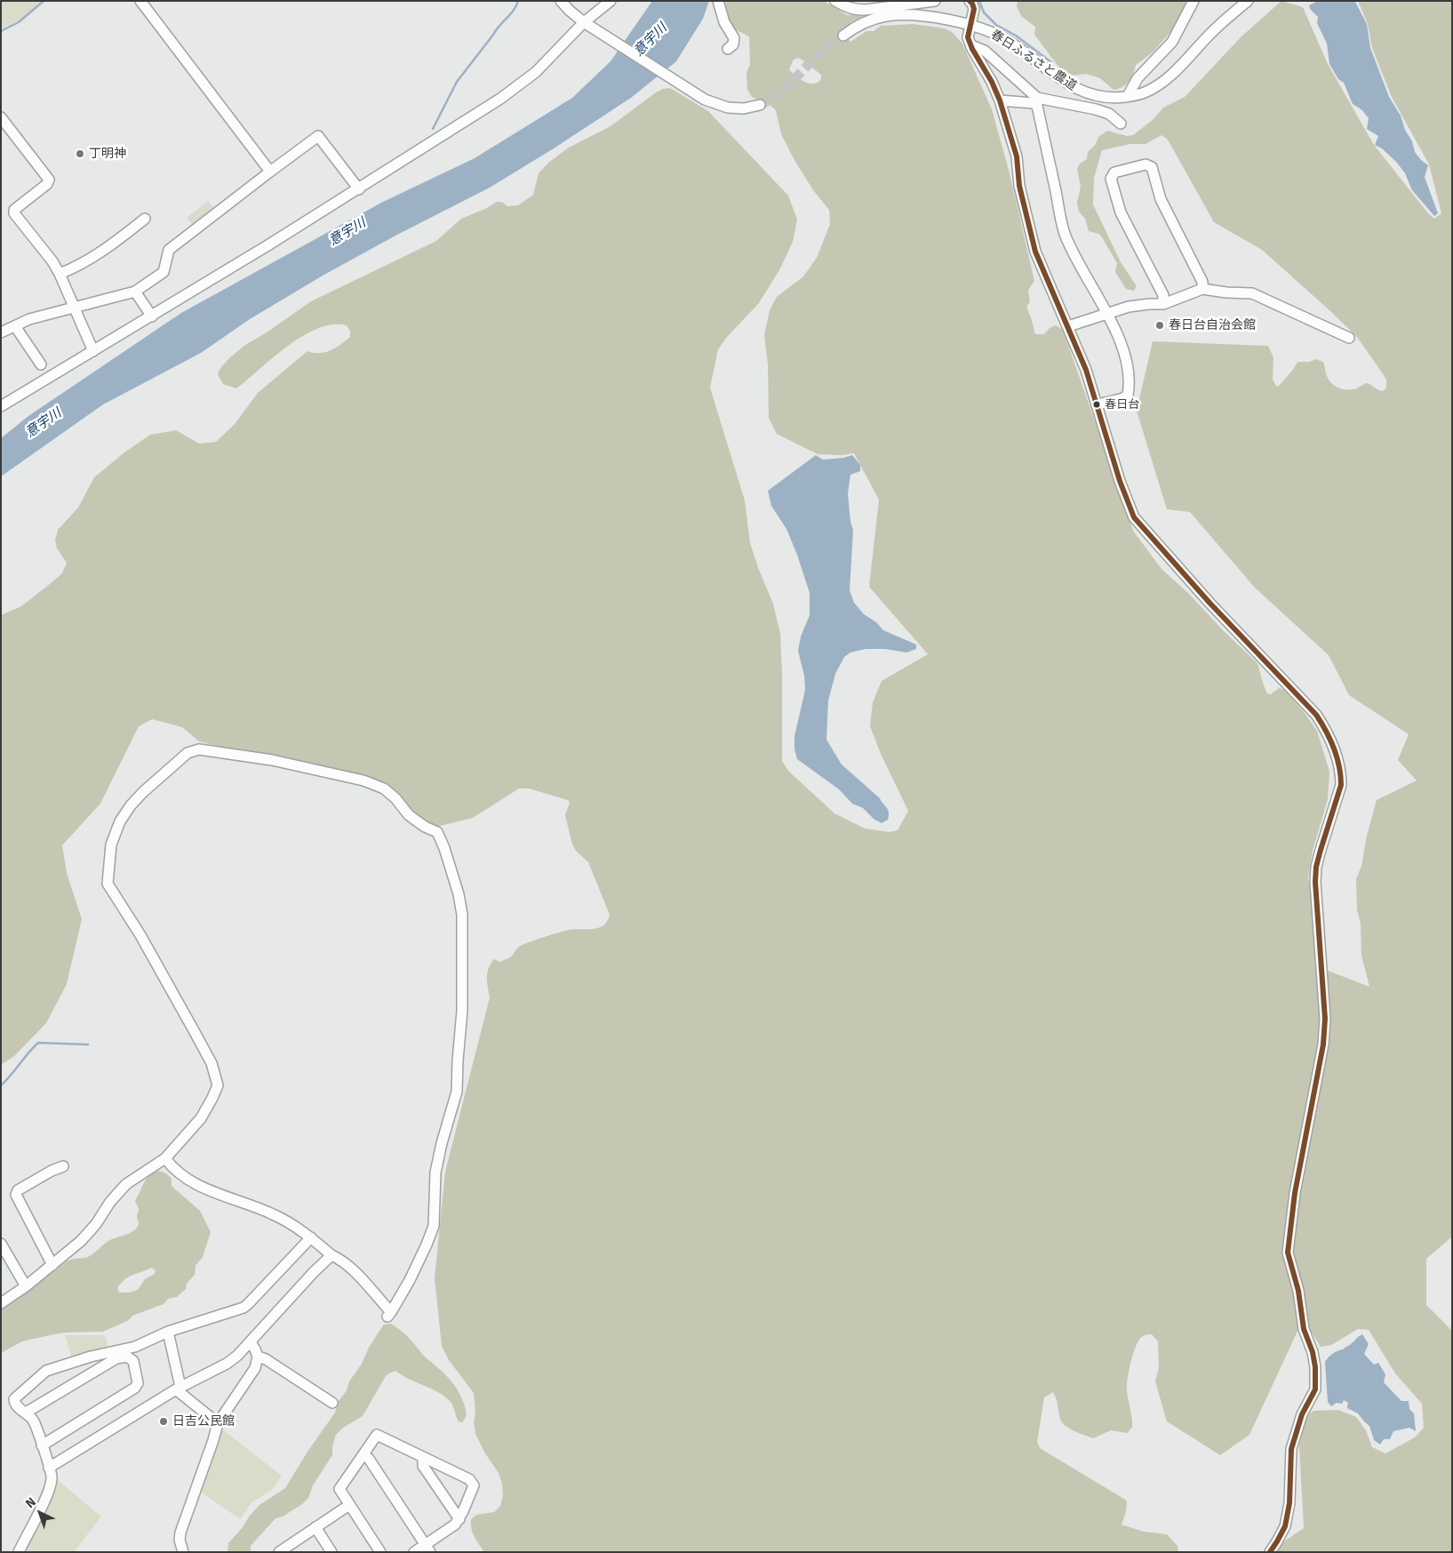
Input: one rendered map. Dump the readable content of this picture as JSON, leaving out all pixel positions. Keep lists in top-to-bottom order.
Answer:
{
  "streets": {
    "street": ["春日ふるさと農道"]
  },
  "water": ["意宇川"],
  "places": [
    "丁明神",
    "春日台自治会館",
    "春日台",
    "日吉公民館"
  ],
  "north": "top left"
}
